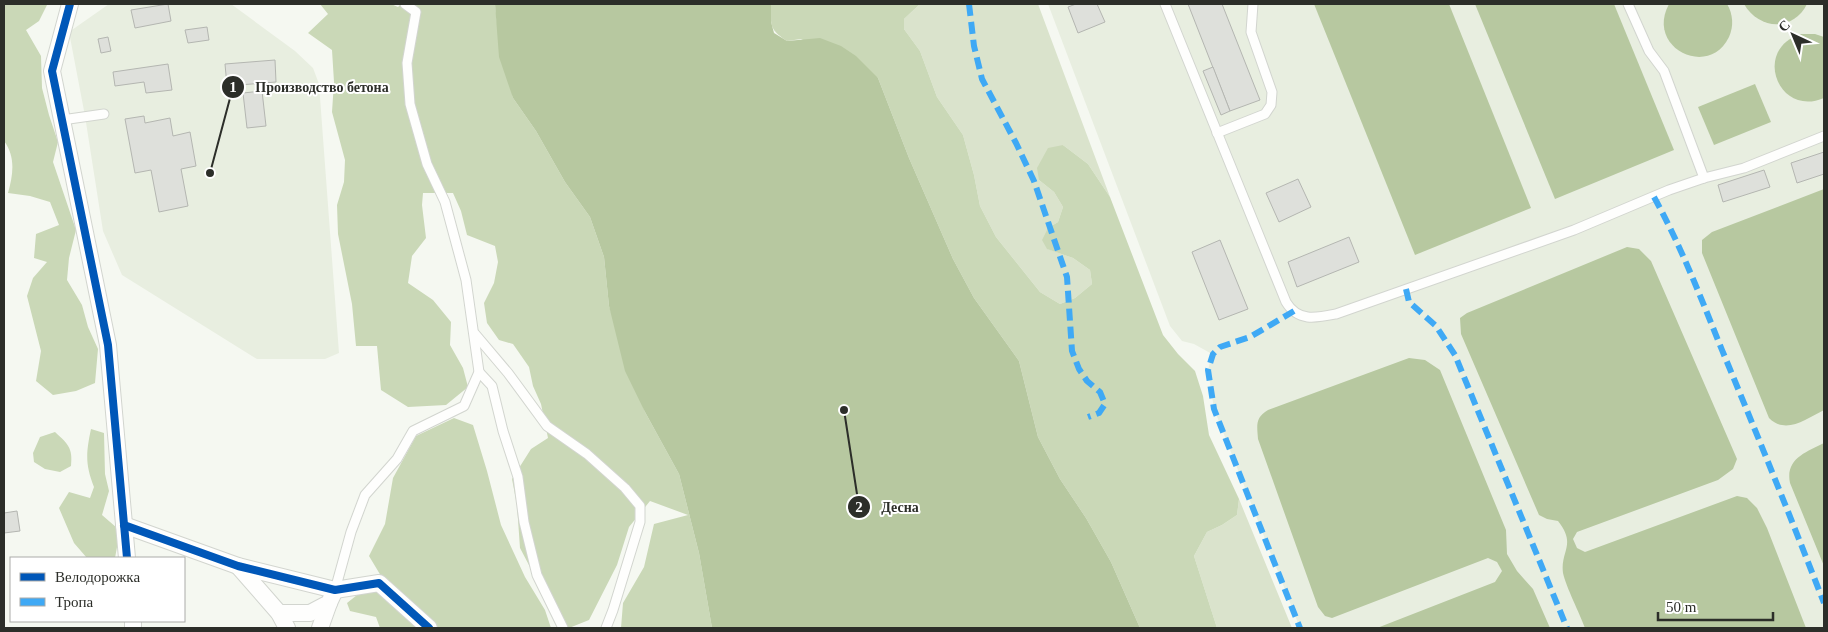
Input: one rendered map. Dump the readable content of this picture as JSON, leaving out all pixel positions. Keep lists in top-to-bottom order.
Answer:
{
  "places": ["Производство бетона", "Десна"],
  "legend": ["Велодорожка", "Тропа"],
  "scale_bar": "50 m",
  "north": "top left"
}
